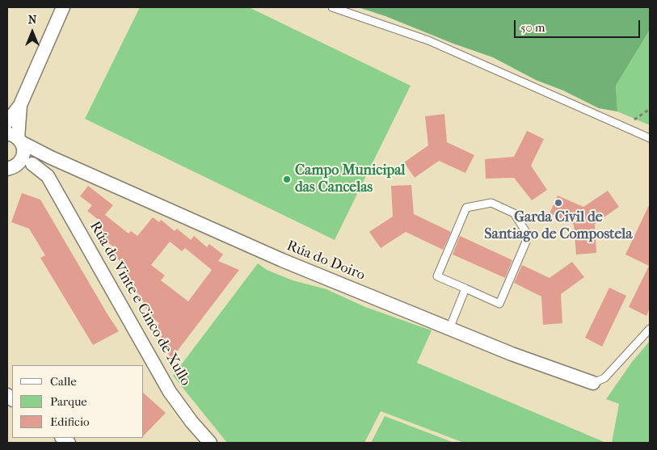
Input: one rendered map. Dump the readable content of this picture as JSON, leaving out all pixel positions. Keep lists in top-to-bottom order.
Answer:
{
  "streets": {
    "street": ["Rúa do Doiro", "Rúa do Vinte e Cinco de Xullo"]
  },
  "places": ["Campo Municipal das Cancelas", "Garda Civil de Santiago de Compostela"],
  "legend": ["Calle", "Parque", "Edificio"],
  "scale_bar": "50 m",
  "north": "top"
}
